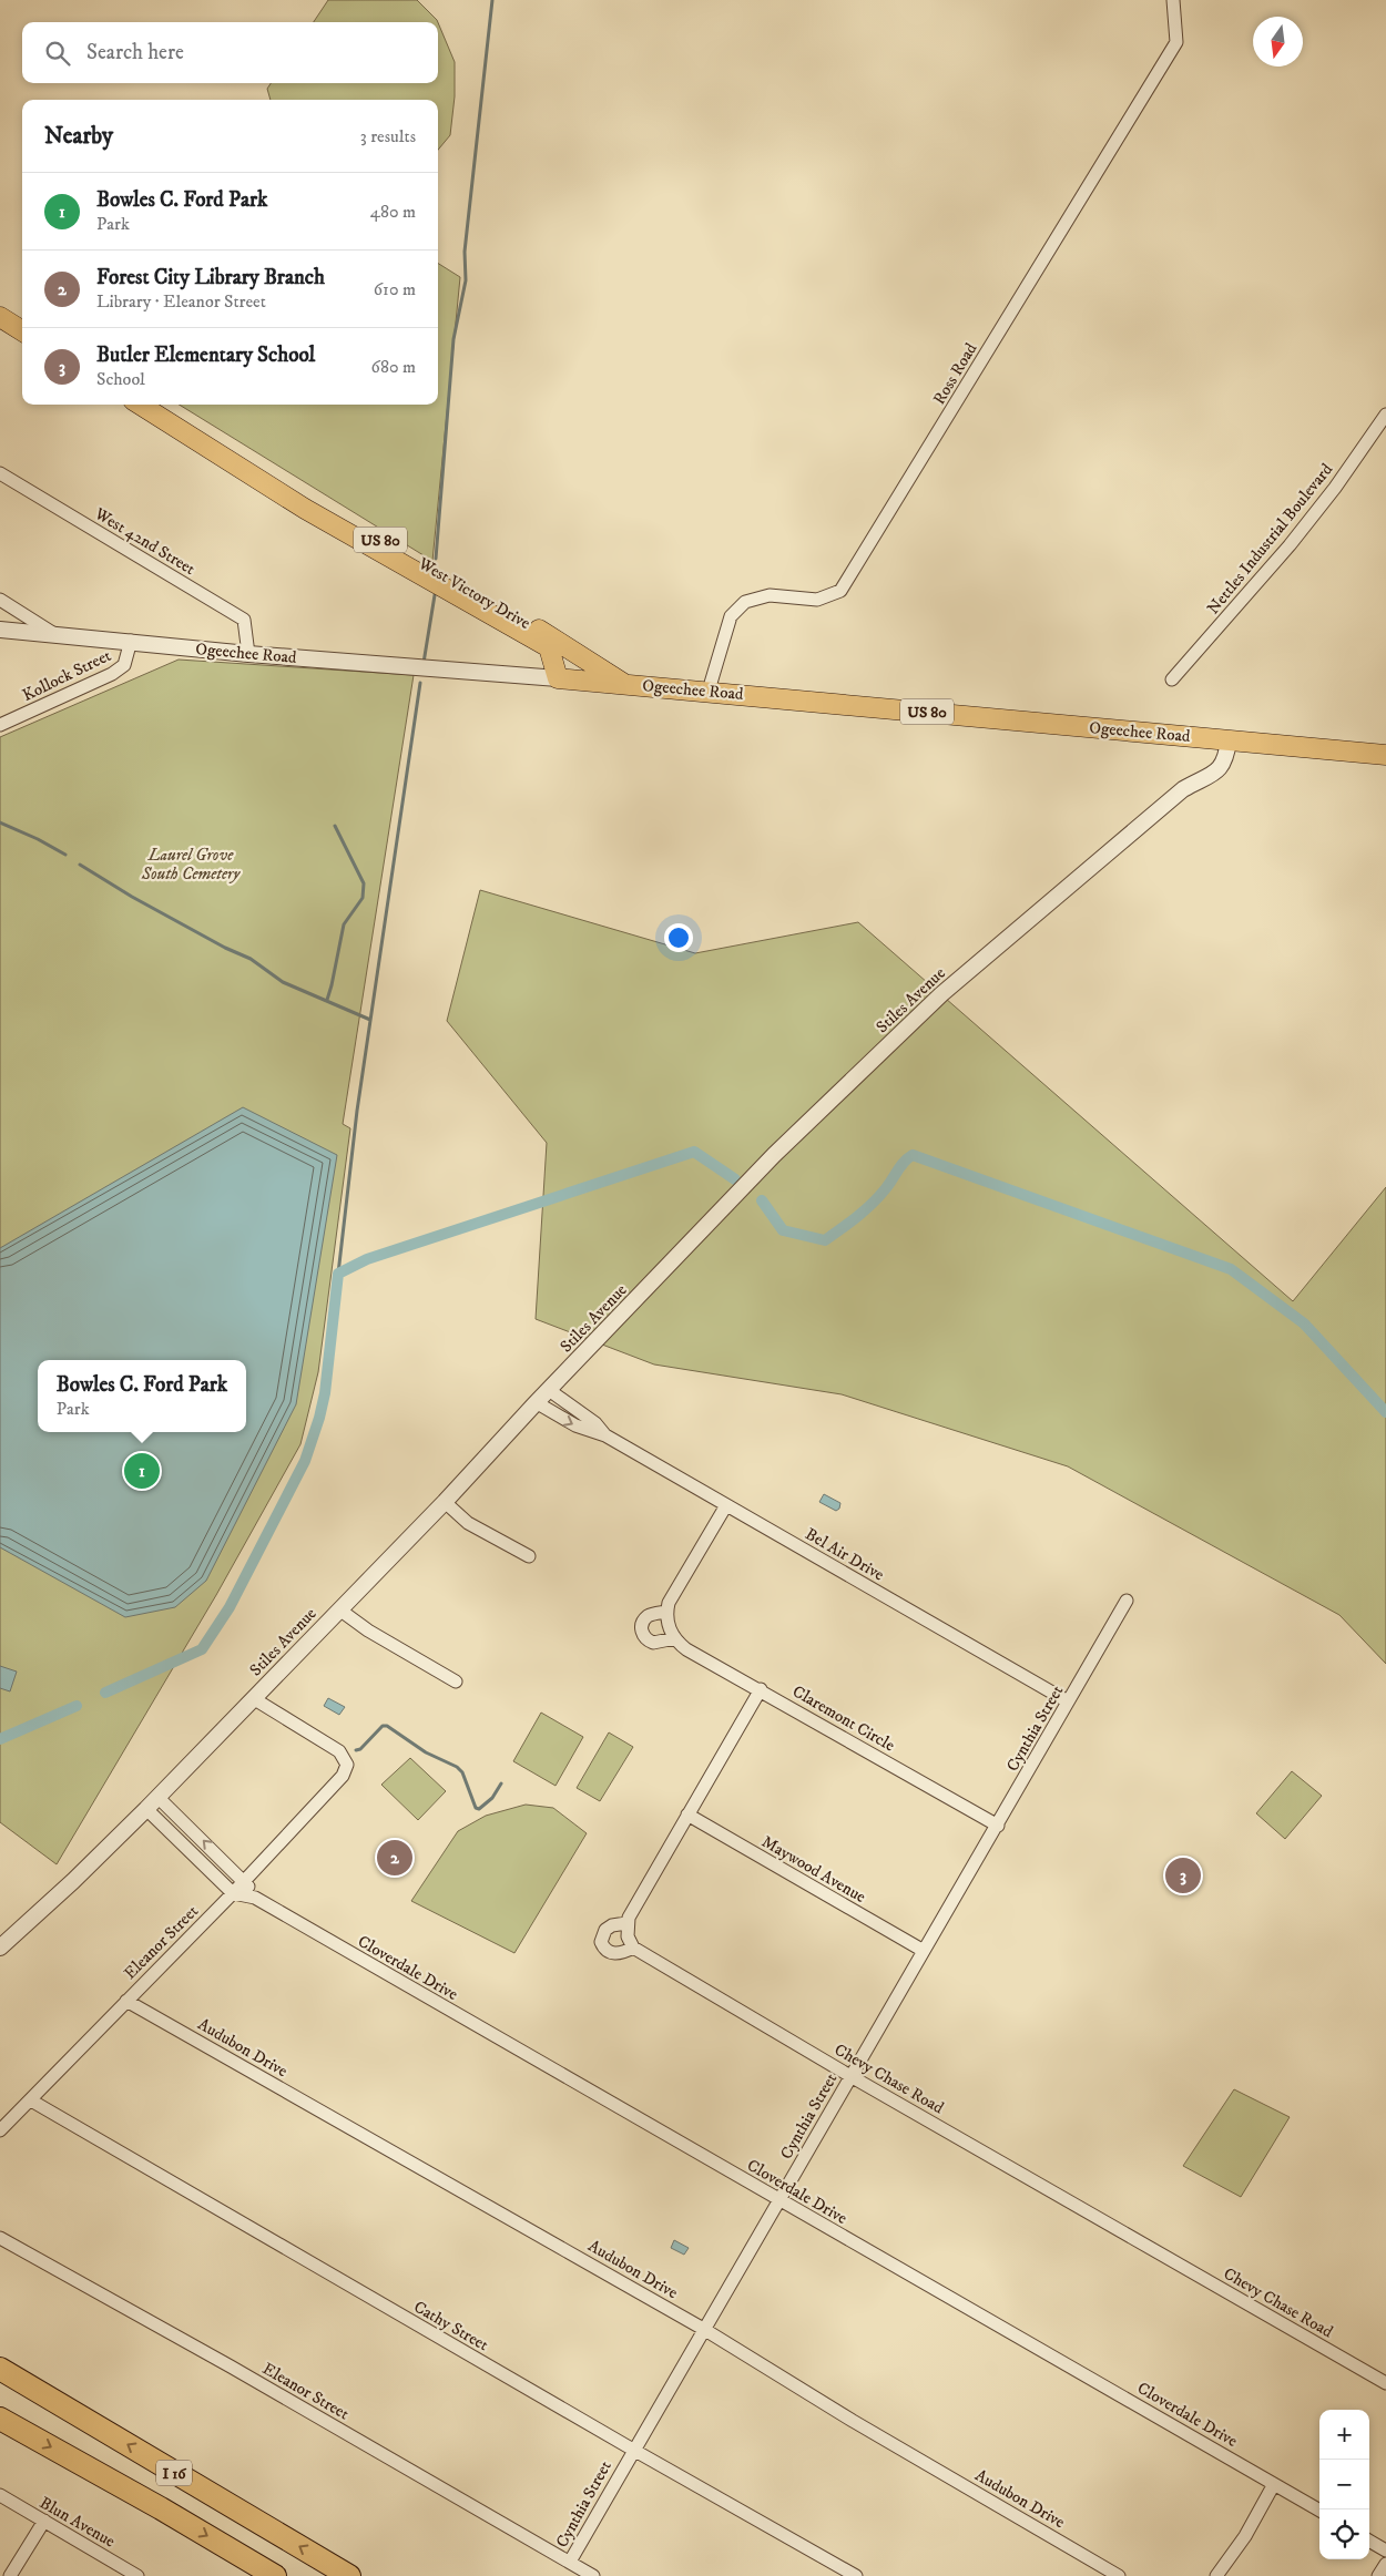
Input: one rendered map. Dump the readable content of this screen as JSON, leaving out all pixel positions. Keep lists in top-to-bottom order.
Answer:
{
  "streets": {
    "highway": ["I 16"],
    "main road": ["US 80", "West Victory Drive", "Ogeechee Road"],
    "street": [
      "Ross Road",
      "Nettles Industrial Boulevard",
      "West 42nd Street",
      "Kollock Street",
      "Stiles Avenue",
      "Bel Air Drive",
      "Claremont Circle",
      "Cynthia Street",
      "Maywood Avenue",
      "Eleanor Street",
      "Cloverdale Drive",
      "Audubon Drive",
      "Chevy Chase Road",
      "Cathy Street",
      "Blun Avenue"
    ]
  },
  "crossings": [
    ["Ross Road", "Ogeechee Road"],
    ["West 42nd Street", "Ogeechee Road"],
    ["West Victory Drive", "Ogeechee Road"],
    ["Ogeechee Road", "Kollock Street"],
    ["Ogeechee Road", "Stiles Avenue"],
    ["Stiles Avenue", "Bel Air Drive"],
    ["Stiles Avenue", "Eleanor Street"],
    ["Stiles Avenue", "Cloverdale Drive"],
    ["Bel Air Drive", "Cynthia Street"],
    ["Claremont Circle", "Cynthia Street"],
    ["Cynthia Street", "Maywood Avenue"],
    ["Cynthia Street", "Eleanor Street"],
    ["Cynthia Street", "Cloverdale Drive"],
    ["Cynthia Street", "Audubon Drive"],
    ["Cynthia Street", "Chevy Chase Road"],
    ["Cynthia Street", "Cathy Street"],
    ["Eleanor Street", "Cloverdale Drive"],
    ["Eleanor Street", "Audubon Drive"],
    ["Eleanor Street", "Cathy Street"]
  ],
  "parks": ["Laurel Grove South Cemetery"],
  "north": "bottom",
  "page": {
    "search": "Search here",
    "heading": ["Nearby", "3 results"],
    "list": [
      {
        "mark": "1",
        "name": "Bowles C. Ford Park",
        "note": "Park",
        "value": "480 m"
      },
      {
        "mark": "2",
        "name": "Forest City Library Branch",
        "note": "Library · Eleanor Street",
        "value": "610 m"
      },
      {
        "mark": "3",
        "name": "Butler Elementary School",
        "note": "School",
        "value": "680 m"
      }
    ],
    "popup": ["Bowles C. Ford Park", "Park"],
    "pins": ["1", "2", "3"],
    "map_buttons": ["+", "−"]
  }
}
